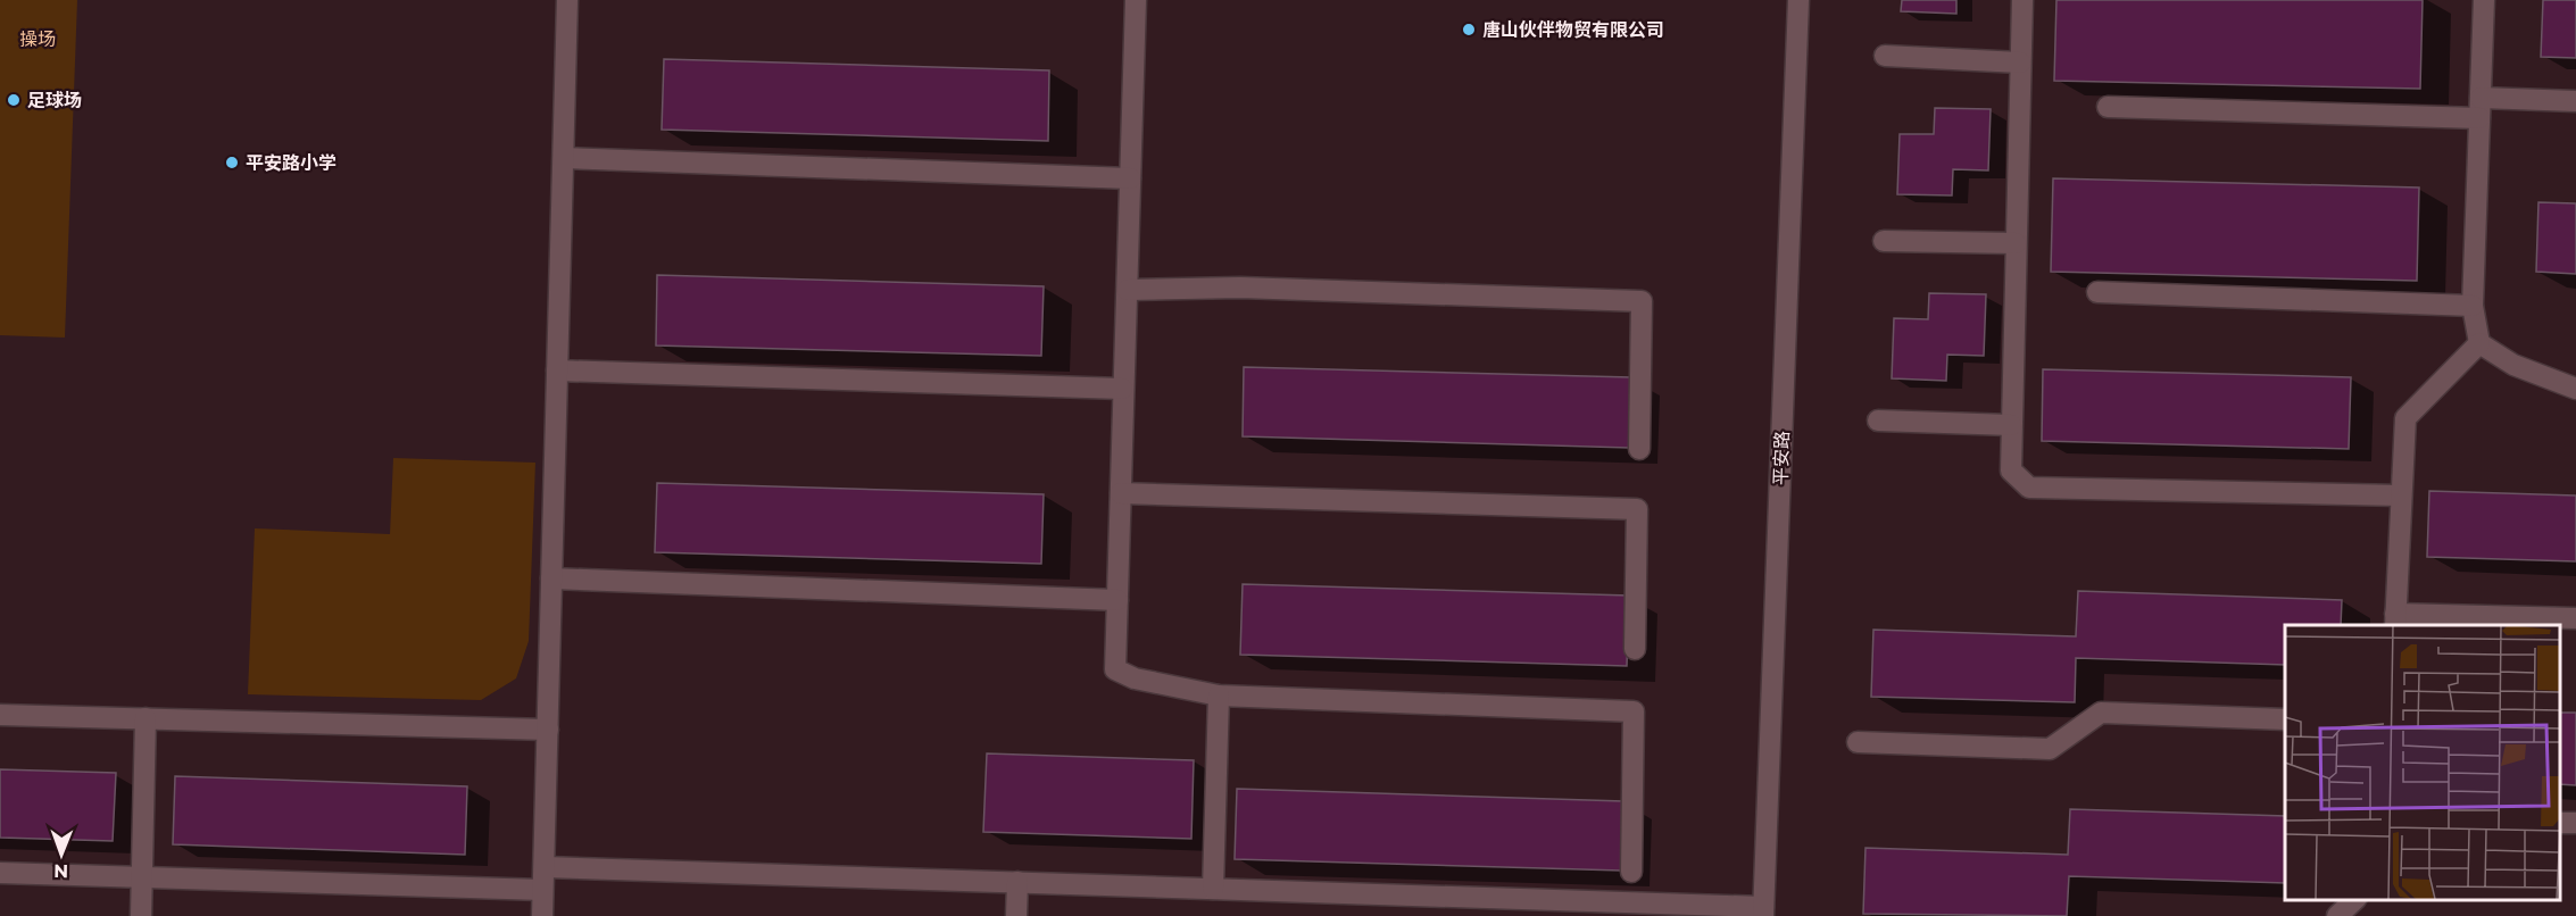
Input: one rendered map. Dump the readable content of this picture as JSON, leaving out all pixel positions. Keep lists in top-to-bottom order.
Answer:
{
  "streets": {
    "street": ["平安路"]
  },
  "parks": ["操场"],
  "places": ["唐山伙伴物贸有限公司", "足球场", "平安路小学"],
  "north": "bottom"
}
